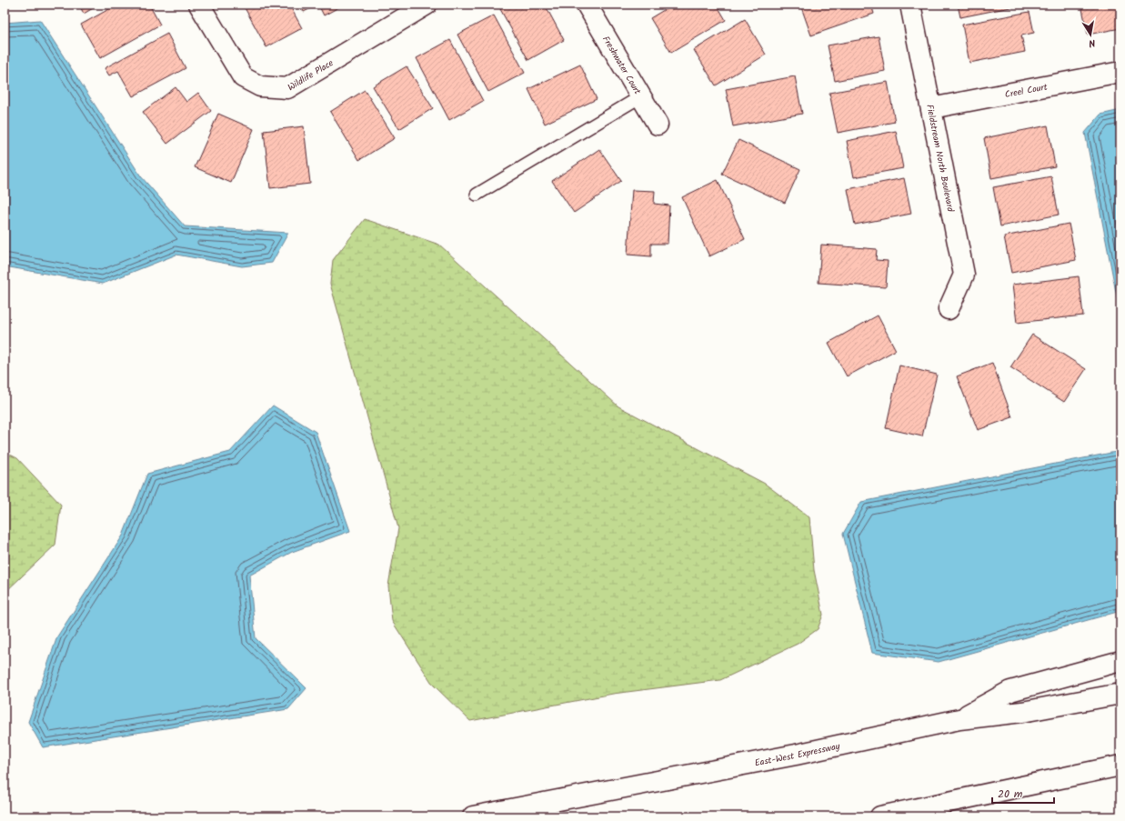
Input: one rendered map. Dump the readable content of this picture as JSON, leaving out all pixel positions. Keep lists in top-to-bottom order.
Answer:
{
  "streets": {
    "main road": [
      "Freshwater Court",
      "Wildlife Place",
      "Creel Court",
      "Fieldstream North Boulevard",
      "East-West Expressway"
    ]
  },
  "crossings": [
    ["Creel Court", "Fieldstream North Boulevard"]
  ],
  "scale_bar": "20 m",
  "north": "bottom"
}
